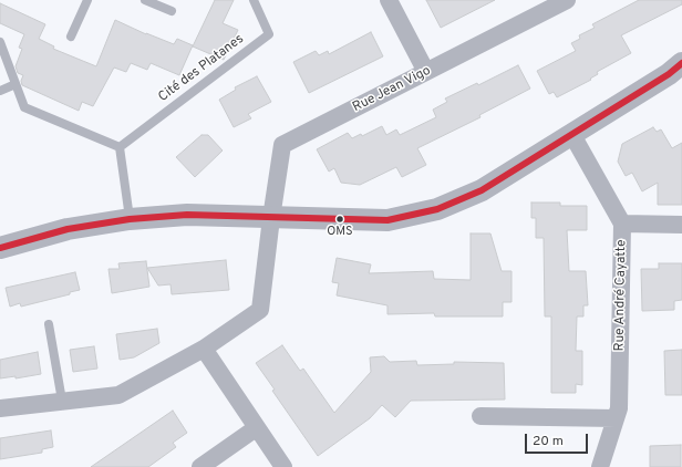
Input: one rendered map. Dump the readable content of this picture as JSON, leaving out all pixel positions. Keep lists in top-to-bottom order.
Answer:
{
  "streets": {
    "street": ["Rue Jean Vigo", "Rue André Cayatte"],
    "lane": ["Cité des Platanes"]
  },
  "places": ["OMS"],
  "scale_bar": "20 m"
}
